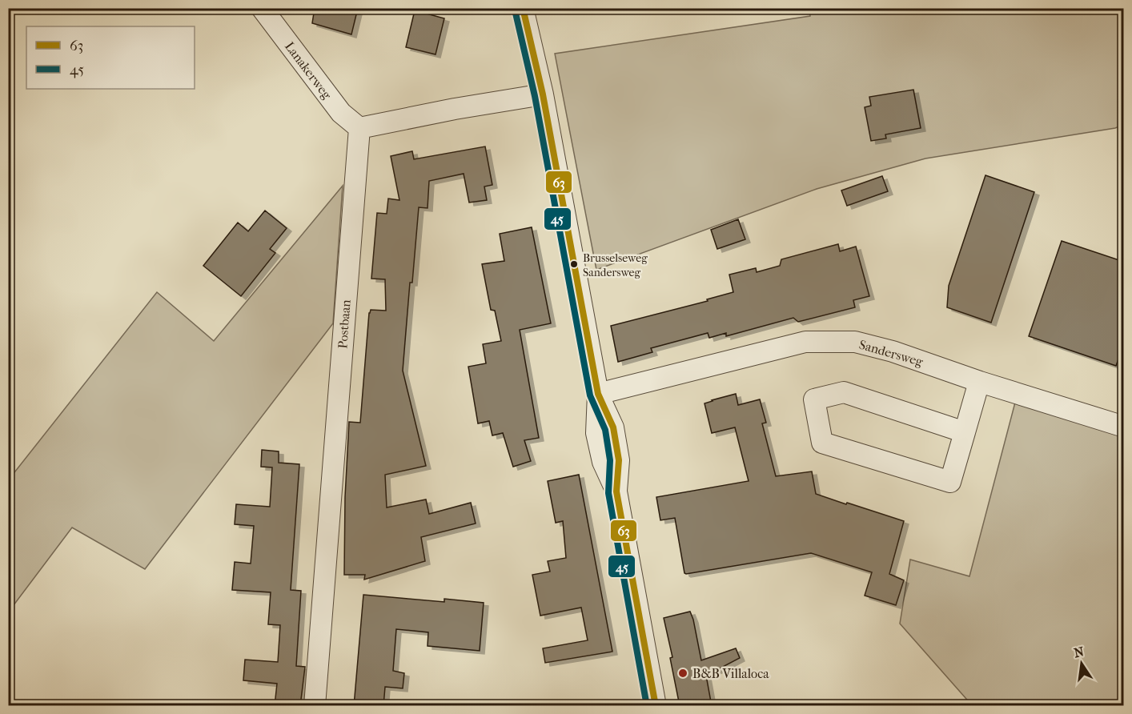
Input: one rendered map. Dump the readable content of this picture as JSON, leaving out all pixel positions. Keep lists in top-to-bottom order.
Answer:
{
  "streets": {
    "street": ["Lanakerweg", "Postbaan", "Sandersweg"]
  },
  "crossings": [
    ["Lanakerweg", "Postbaan"]
  ],
  "places": ["Brusselseweg Sandersweg", "B&B Villaloca"],
  "lines": ["transit line 63", "transit line 45"],
  "legend": ["63", "45"],
  "north": "top"
}
